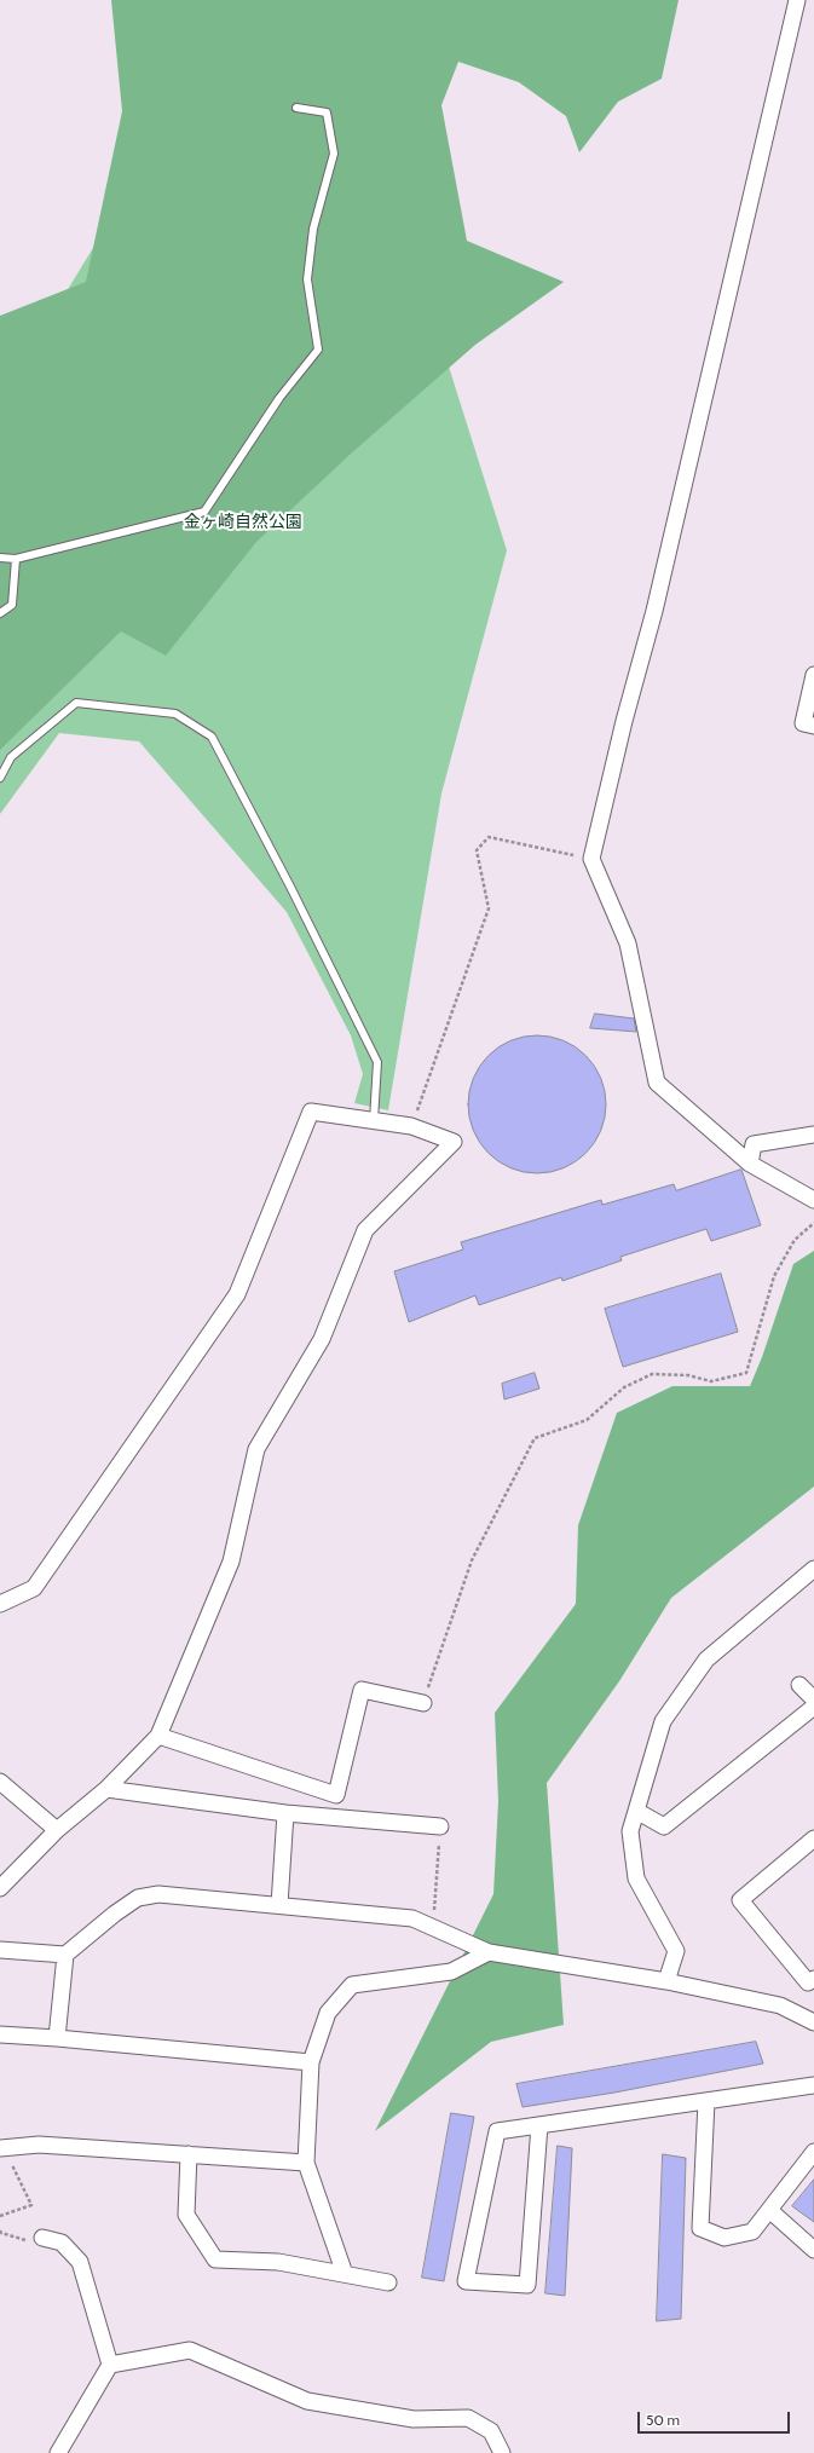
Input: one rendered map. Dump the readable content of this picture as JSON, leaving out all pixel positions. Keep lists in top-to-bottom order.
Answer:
{
  "parks": ["金ヶ崎自然公園"],
  "scale_bar": "50 m"
}
